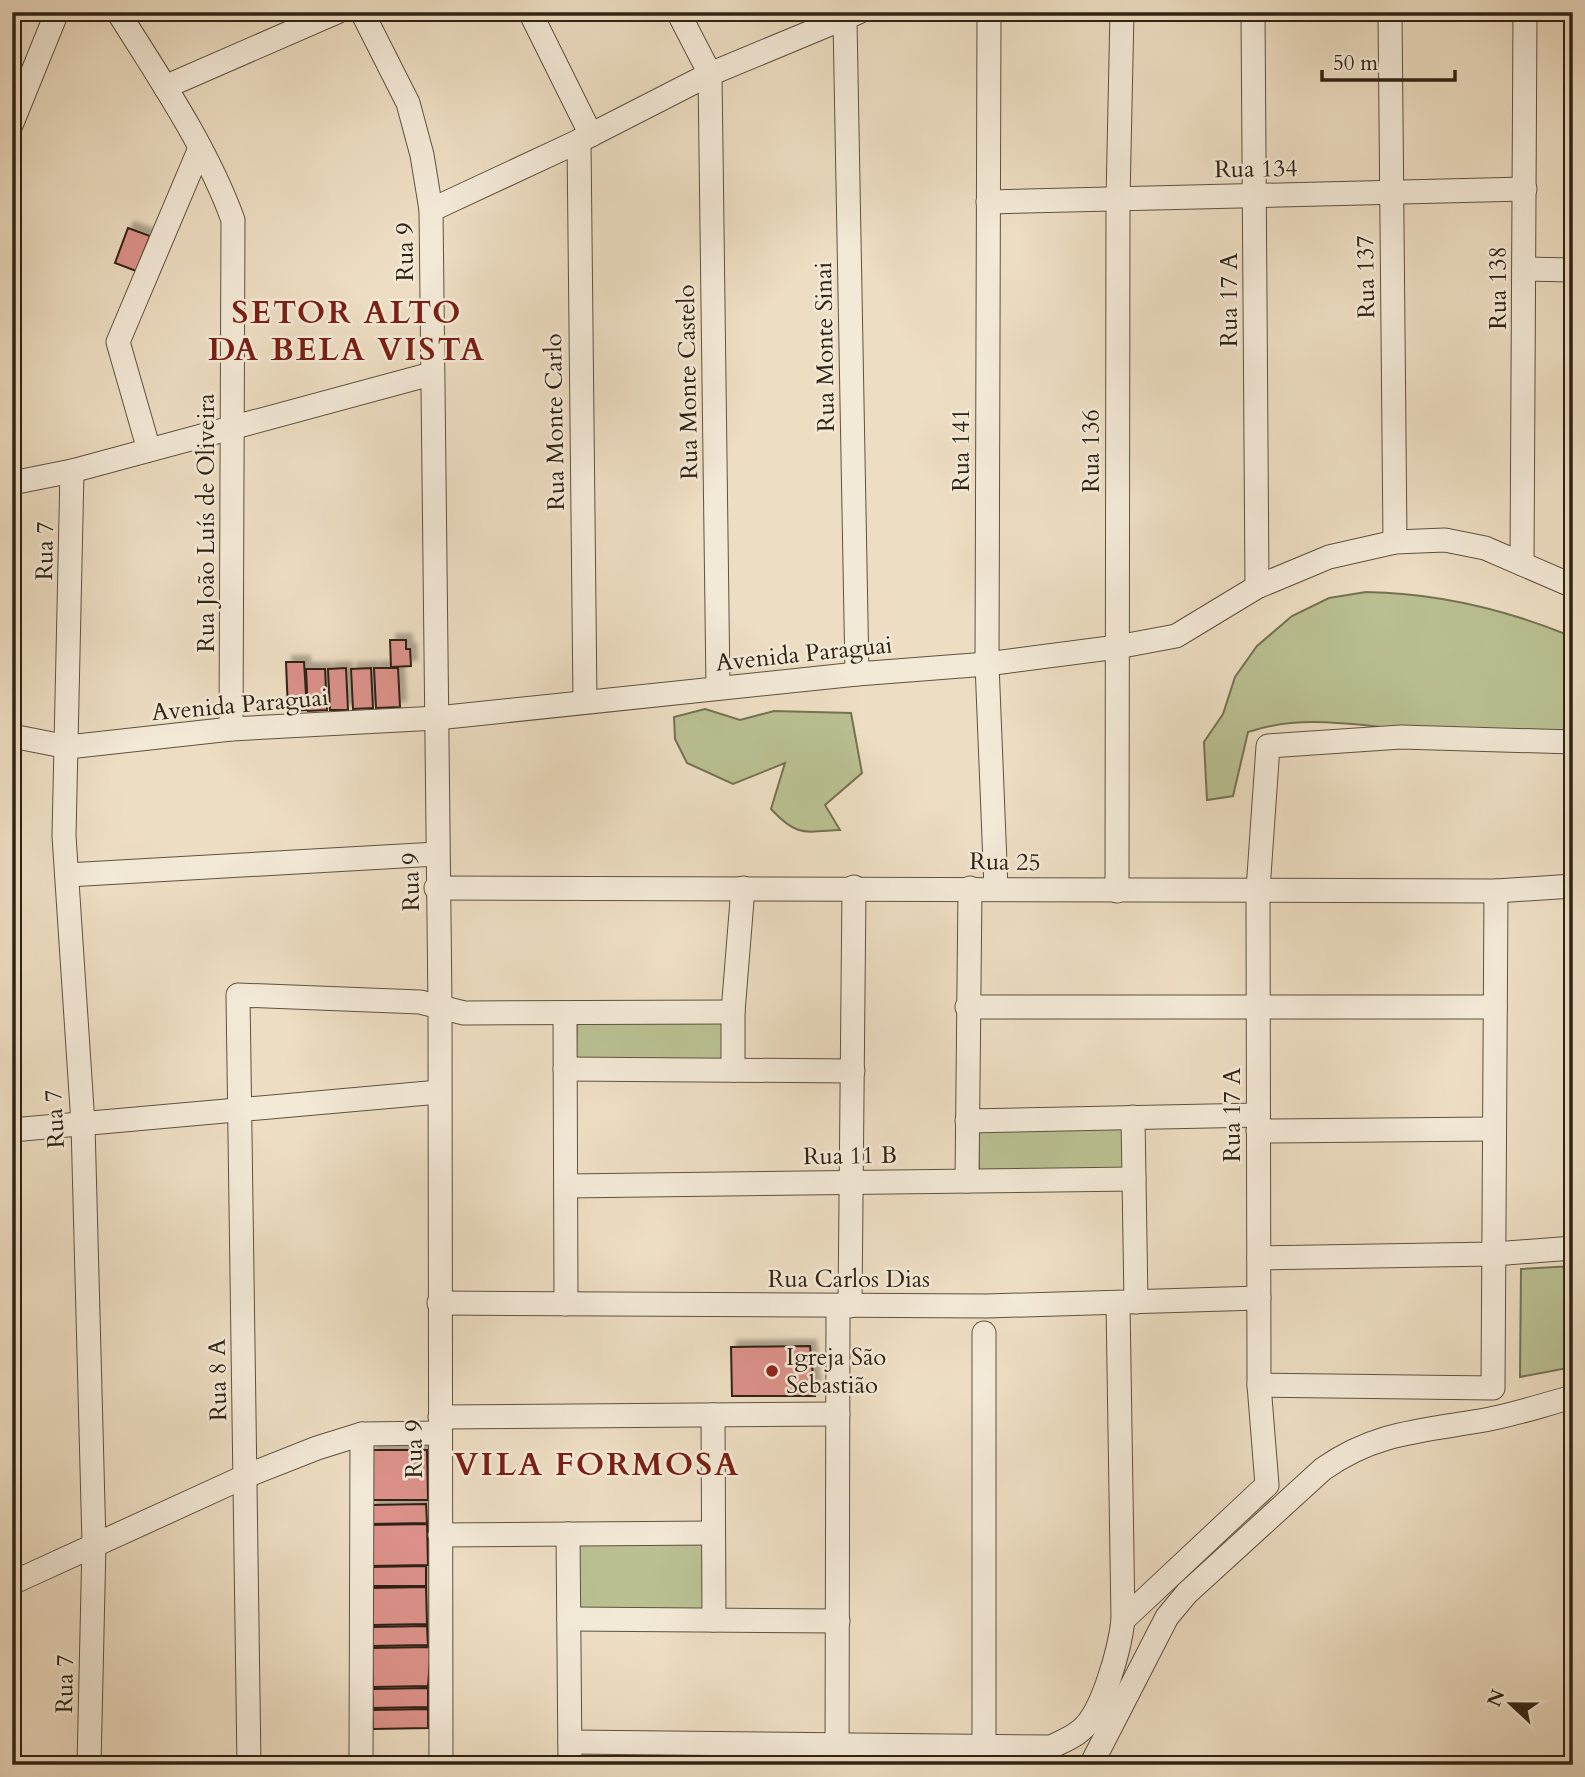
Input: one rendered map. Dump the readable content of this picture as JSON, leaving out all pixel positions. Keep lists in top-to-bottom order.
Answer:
{
  "streets": {
    "street": [
      "Rua 134",
      "Rua 9",
      "Rua 137",
      "Rua 138",
      "Rua 17 A",
      "Rua Monte Sinai",
      "Rua Monte Castelo",
      "Rua Monte Carlo",
      "Rua 141",
      "Rua 136",
      "Rua João Luís de Oliveira",
      "Rua 7",
      "Avenida Paraguai",
      "Rua 25",
      "Rua 11 B",
      "Rua Carlos Dias",
      "Rua 8 A"
    ]
  },
  "crossings": [
    ["Rua 134", "Rua 137"],
    ["Rua 134", "Rua 138"],
    ["Rua 134", "Rua 17 A"],
    ["Rua 134", "Rua 141"],
    ["Rua 134", "Rua 136"],
    ["Rua 9", "Avenida Paraguai"],
    ["Rua 9", "Rua 25"],
    ["Rua 9", "Rua Carlos Dias"],
    ["Rua 9", "Rua 8 A"],
    ["Rua 137", "Avenida Paraguai"],
    ["Rua 138", "Avenida Paraguai"],
    ["Rua 17 A", "Avenida Paraguai"],
    ["Rua 17 A", "Rua 25"],
    ["Rua 17 A", "Rua Carlos Dias"],
    ["Rua Monte Sinai", "Avenida Paraguai"],
    ["Rua Monte Castelo", "Avenida Paraguai"],
    ["Rua Monte Carlo", "Avenida Paraguai"],
    ["Rua 141", "Avenida Paraguai"],
    ["Rua 141", "Rua 25"],
    ["Rua 136", "Avenida Paraguai"],
    ["Rua 136", "Rua 25"],
    ["Rua João Luís de Oliveira", "Avenida Paraguai"],
    ["Rua 7", "Avenida Paraguai"]
  ],
  "districts": ["SETOR ALTO DA BELA VISTA", "VILA FORMOSA"],
  "places": ["Igreja São Sebastião"],
  "scale_bar": "50 m",
  "north": "left"
}
